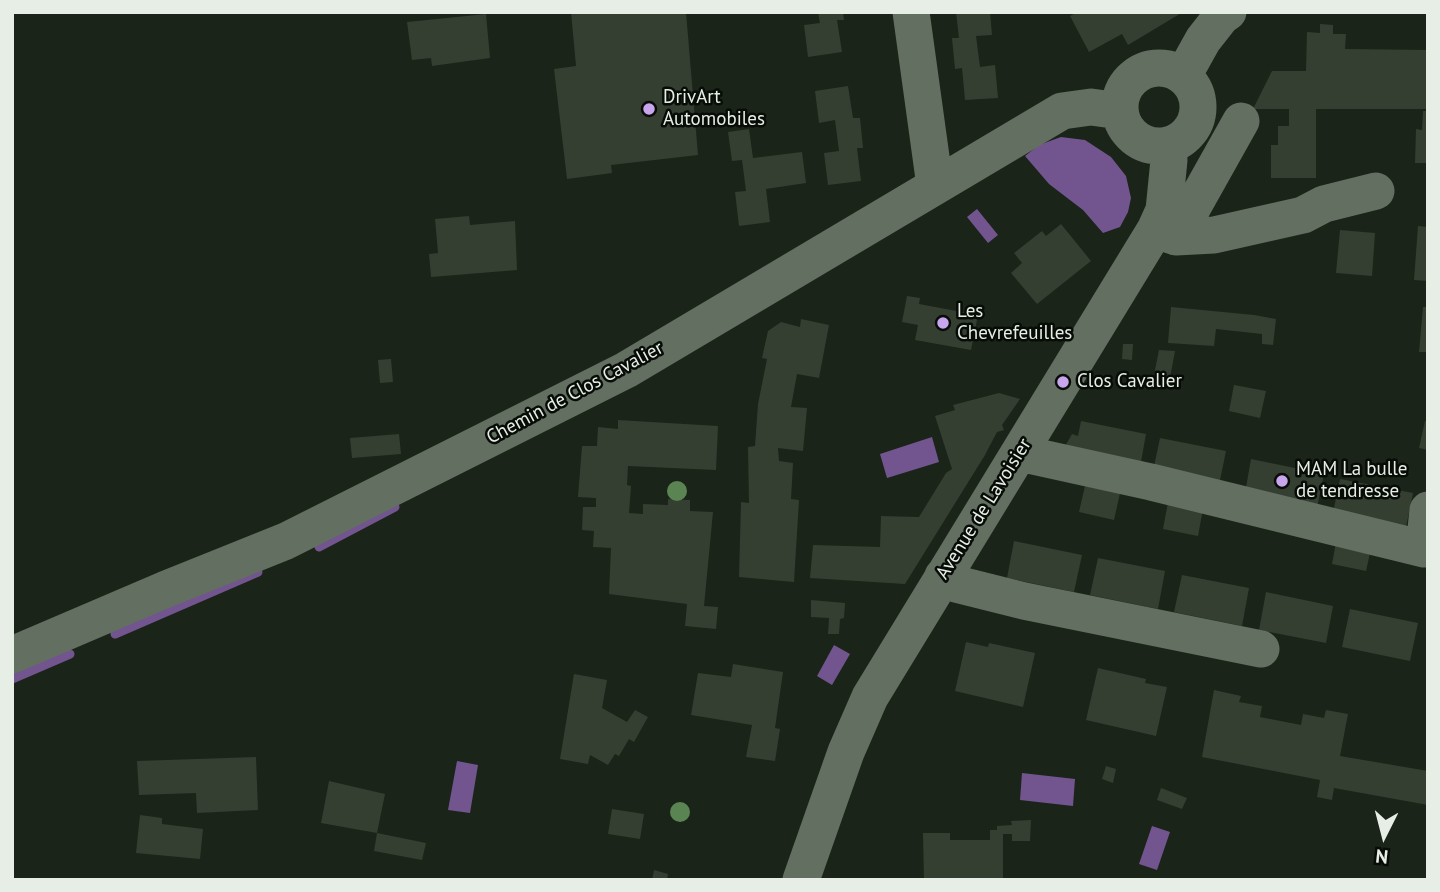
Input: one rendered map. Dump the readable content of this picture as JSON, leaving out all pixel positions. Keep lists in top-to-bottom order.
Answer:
{
  "streets": {
    "street": ["Chemin de Clos Cavalier", "Avenue de Lavoisier"]
  },
  "crossings": [
    ["Chemin de Clos Cavalier", "Avenue de Lavoisier"]
  ],
  "places": [
    "DrivArt Automobiles",
    "Les Chevrefeuilles",
    "Clos Cavalier",
    "MAM La bulle de tendresse"
  ],
  "north": "bottom"
}
